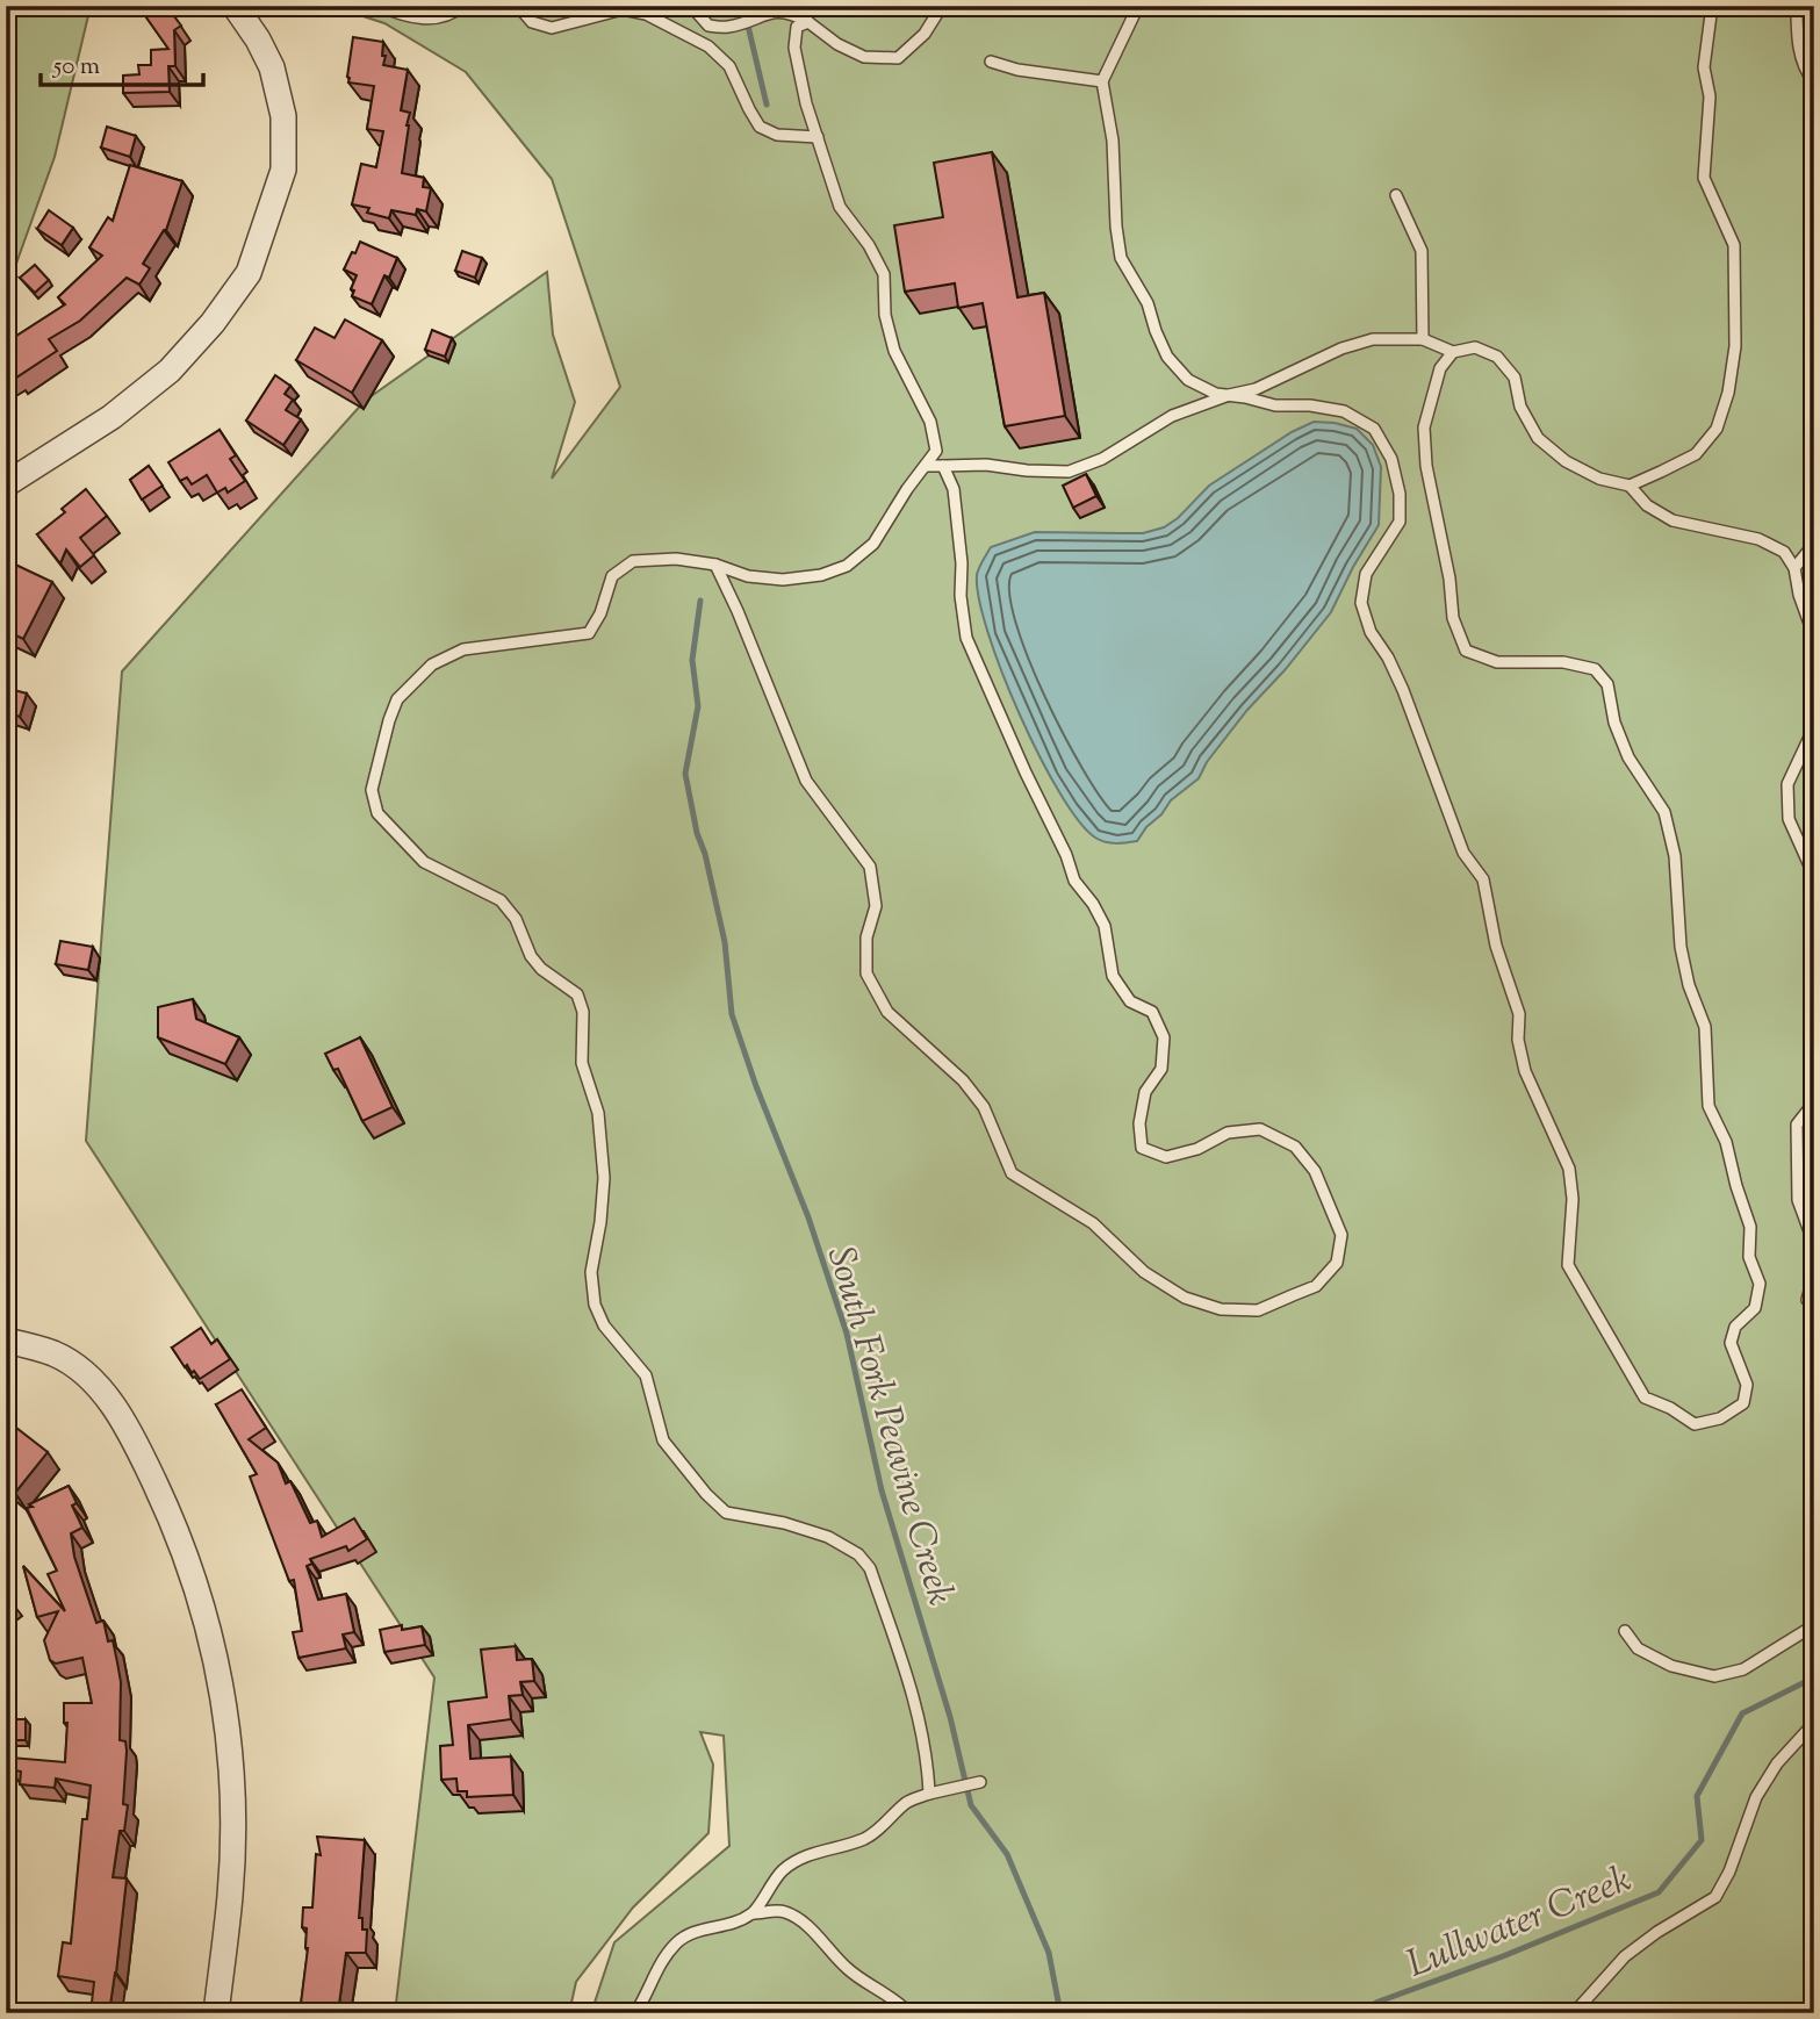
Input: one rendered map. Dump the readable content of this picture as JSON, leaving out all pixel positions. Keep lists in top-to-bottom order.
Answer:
{
  "water": ["South Fork Peavine Creek", "Lullwater Creek"],
  "scale_bar": "50 m"
}
